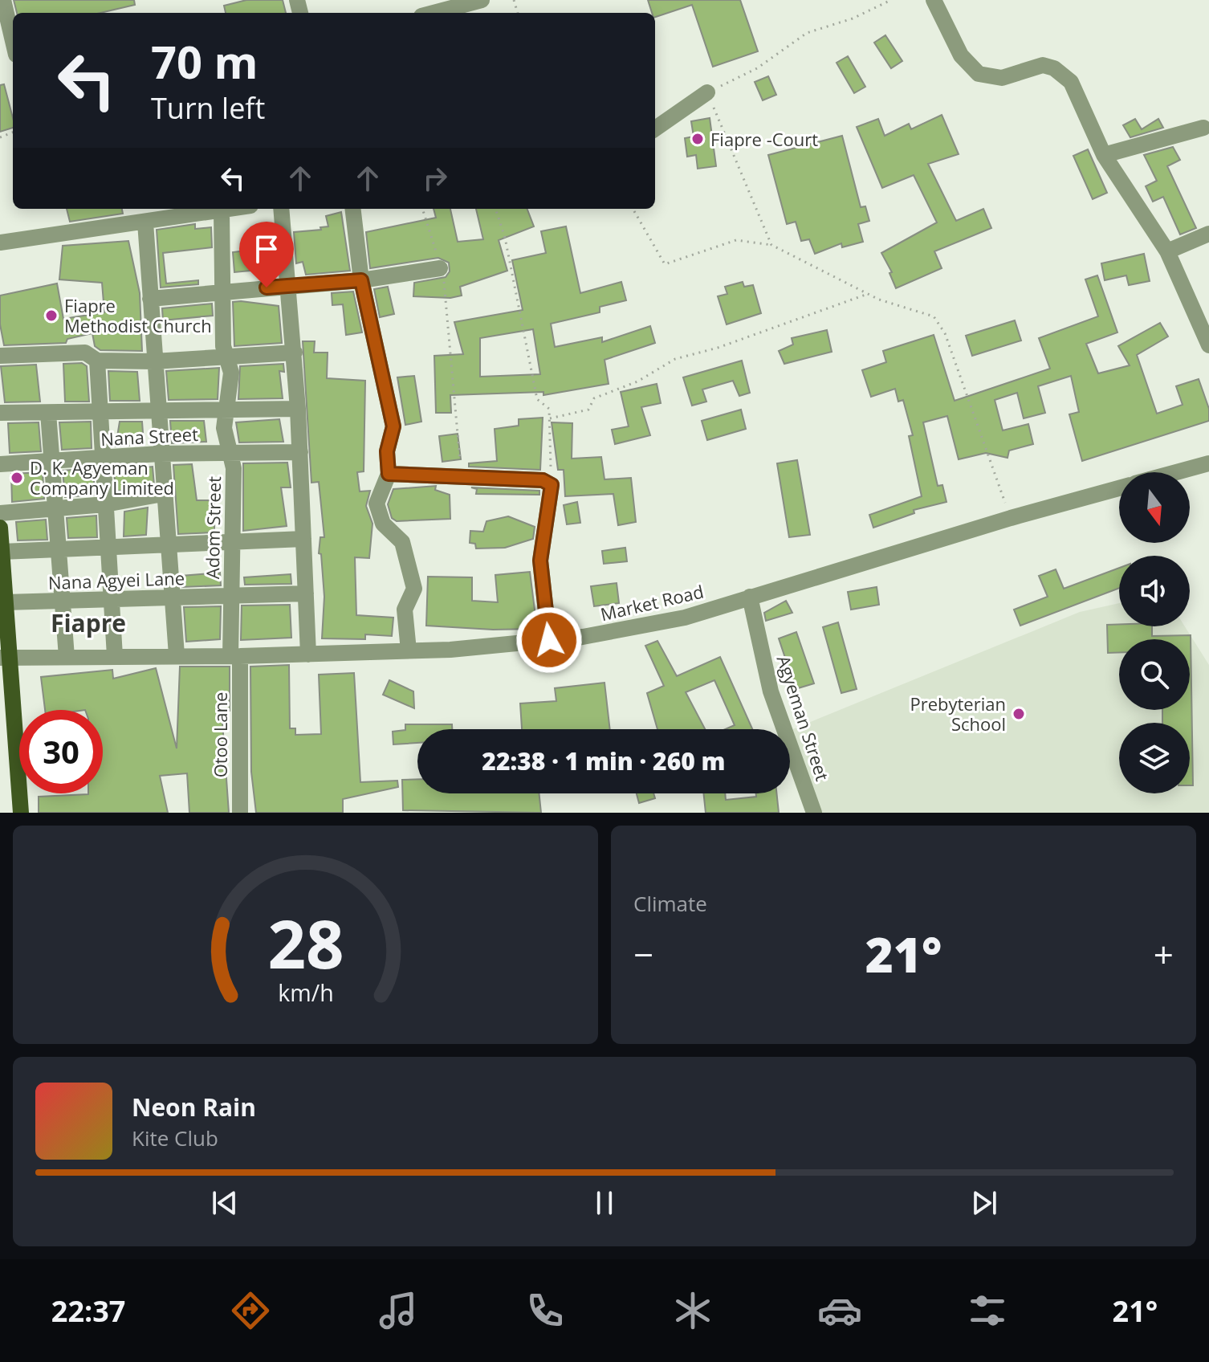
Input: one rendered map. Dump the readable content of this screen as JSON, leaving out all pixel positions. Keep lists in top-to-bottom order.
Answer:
{
  "streets": {
    "street": [
      "Nana Street",
      "Adom Street",
      "Nana Agyei Lane",
      "Market Road",
      "Agyeman Street",
      "Otoo Lane"
    ]
  },
  "crossings": [
    ["Nana Street", "Adom Street"],
    ["Adom Street", "Nana Agyei Lane"],
    ["Adom Street", "Market Road"],
    ["Adom Street", "Otoo Lane"],
    ["Market Road", "Agyeman Street"],
    ["Market Road", "Otoo Lane"]
  ],
  "districts": ["Fiapre"],
  "places": [
    "Fiapre -Court",
    "Fiapre Methodist Church",
    "D. K. Agyeman Company Limited",
    "Prebyterian School"
  ],
  "north": "bottom",
  "page": {
    "turn": ["70 m", "Turn left"],
    "limit": "30",
    "trip": "22:38 · 1 min · 260 m",
    "tile": "Climate",
    "heat": ["−", "21°", "+"],
    "song": ["Neon Rain", "Kite Club"],
    "tabs": ["22:37", "21°"],
    "gauge": ["28", "km/h"]
  }
}
